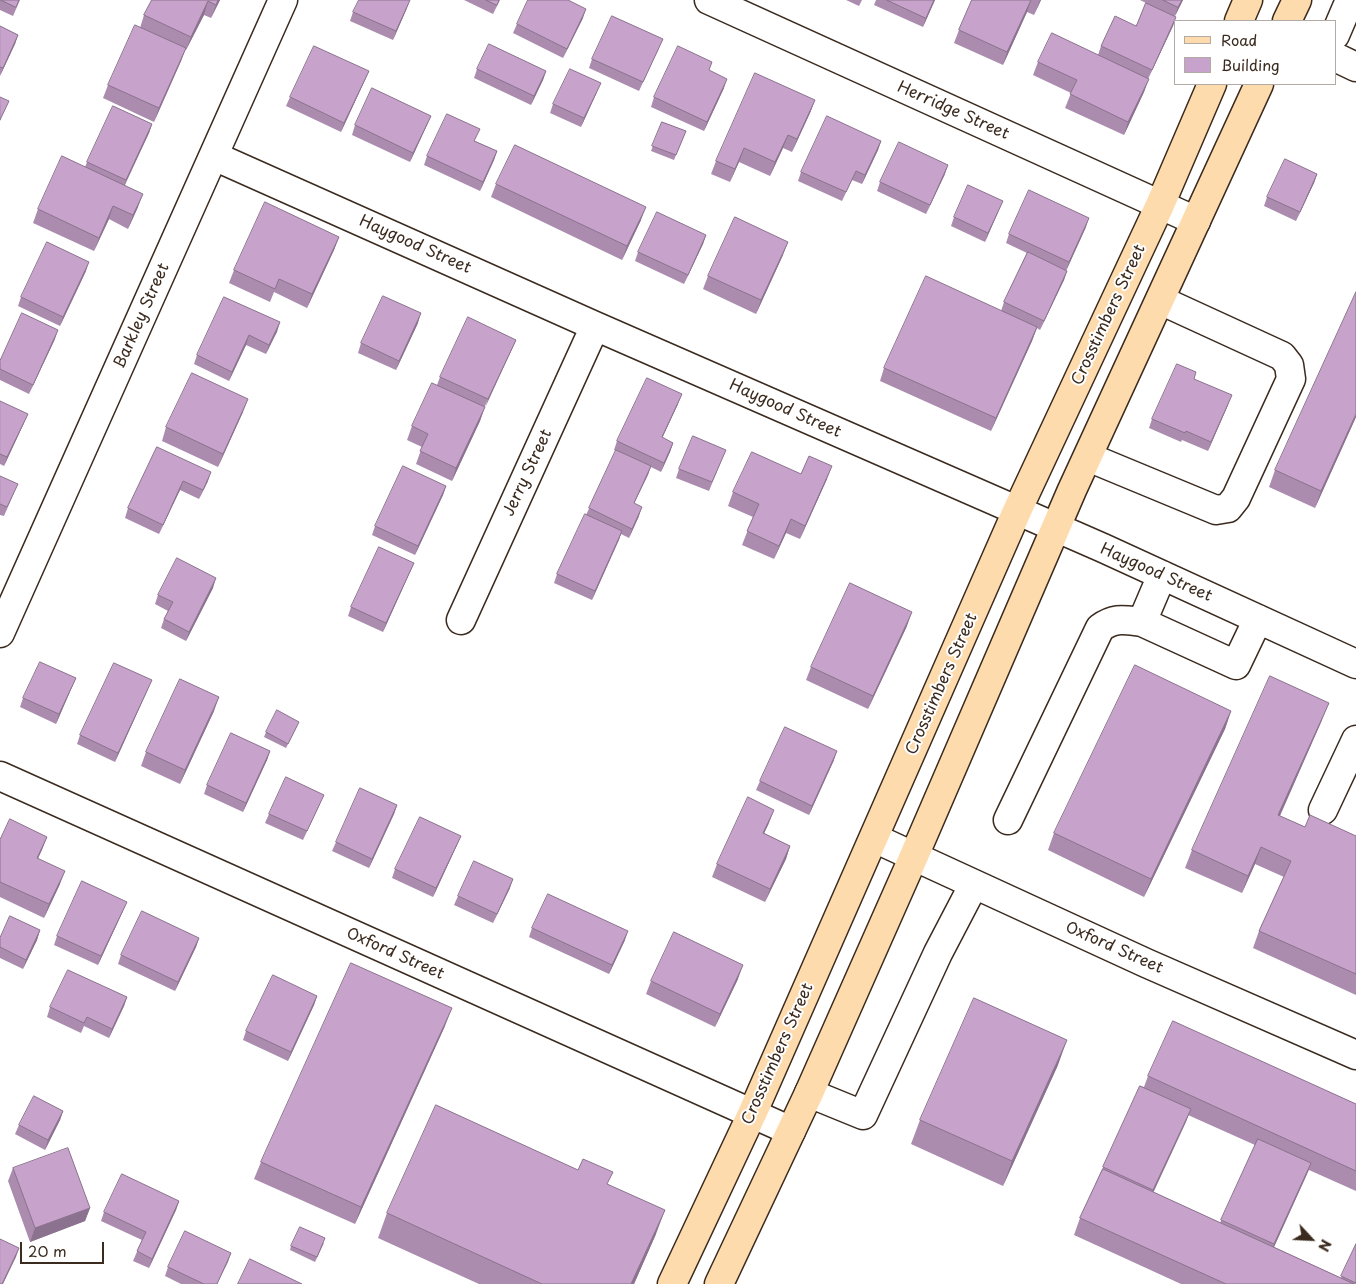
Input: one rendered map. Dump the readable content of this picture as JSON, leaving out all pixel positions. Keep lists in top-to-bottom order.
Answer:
{
  "streets": {
    "main road": ["Crosstimbers Street"],
    "street": [
      "Herridge Street",
      "Haygood Street",
      "Barkley Street",
      "Jerry Street",
      "Oxford Street"
    ]
  },
  "crossings": [
    ["Herridge Street", "Crosstimbers Street"],
    ["Haygood Street", "Crosstimbers Street"],
    ["Haygood Street", "Barkley Street"],
    ["Haygood Street", "Jerry Street"],
    ["Crosstimbers Street", "Oxford Street"]
  ],
  "legend": ["Road", "Building"],
  "scale_bar": "20 m",
  "north": "bottom right"
}
